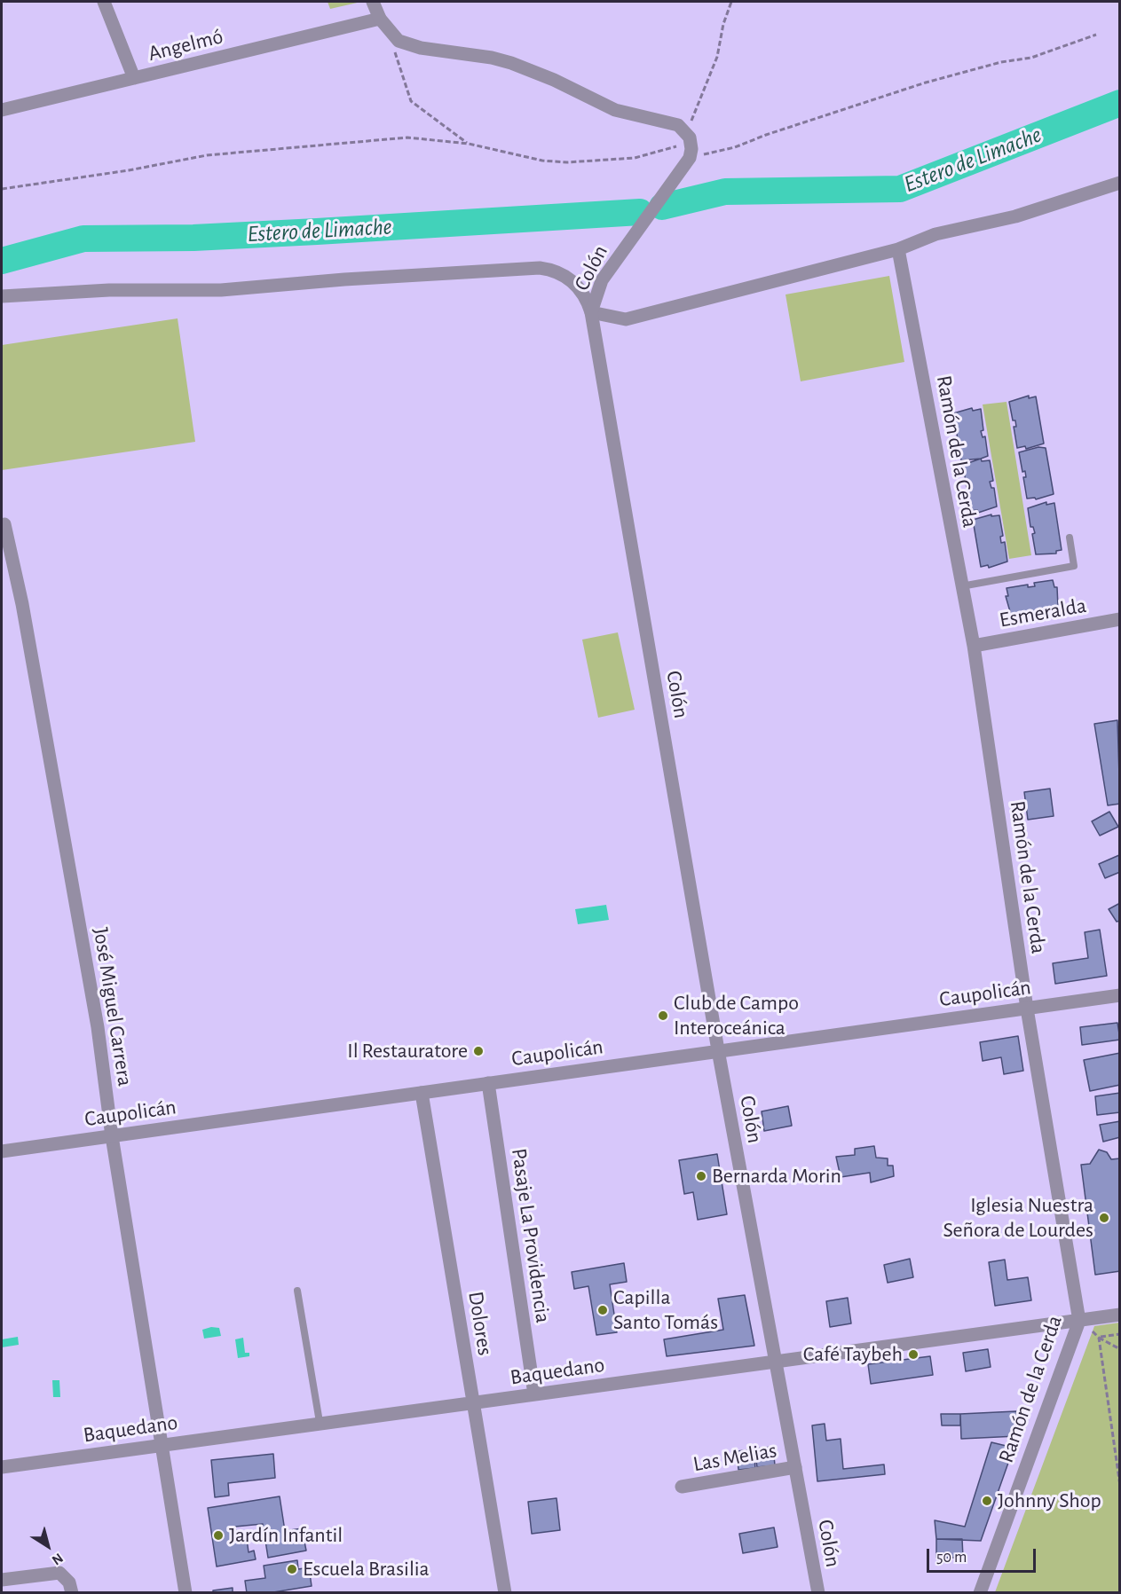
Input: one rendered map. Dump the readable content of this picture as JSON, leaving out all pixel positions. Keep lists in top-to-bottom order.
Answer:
{
  "streets": {
    "street": [
      "Angelmó",
      "Colón",
      "Ramón de la Cerda",
      "Esmeralda",
      "Caupolicán",
      "José Miguel Carrera",
      "Pasaje La Providencia",
      "Dolores",
      "Baquedano",
      "Las Melias"
    ]
  },
  "crossings": [
    ["Colón", "Caupolicán"],
    ["Colón", "Baquedano"],
    ["Colón", "Las Melias"],
    ["Ramón de la Cerda", "Esmeralda"],
    ["Ramón de la Cerda", "Caupolicán"],
    ["Ramón de la Cerda", "Baquedano"],
    ["Caupolicán", "José Miguel Carrera"],
    ["Caupolicán", "Pasaje La Providencia"],
    ["Caupolicán", "Dolores"],
    ["José Miguel Carrera", "Baquedano"],
    ["Pasaje La Providencia", "Baquedano"],
    ["Dolores", "Baquedano"]
  ],
  "water": ["Estero de Limache"],
  "places": [
    "Club de Campo Interoceánica",
    "Il Restauratore",
    "Bernarda Morin",
    "Iglesia Nuestra Señora de Lourdes",
    "Capilla Santo Tomás",
    "Café Taybeh",
    "Johnny Shop",
    "Jardín Infantil",
    "Escuela Brasilia"
  ],
  "scale_bar": "50 m",
  "north": "bottom right"
}
